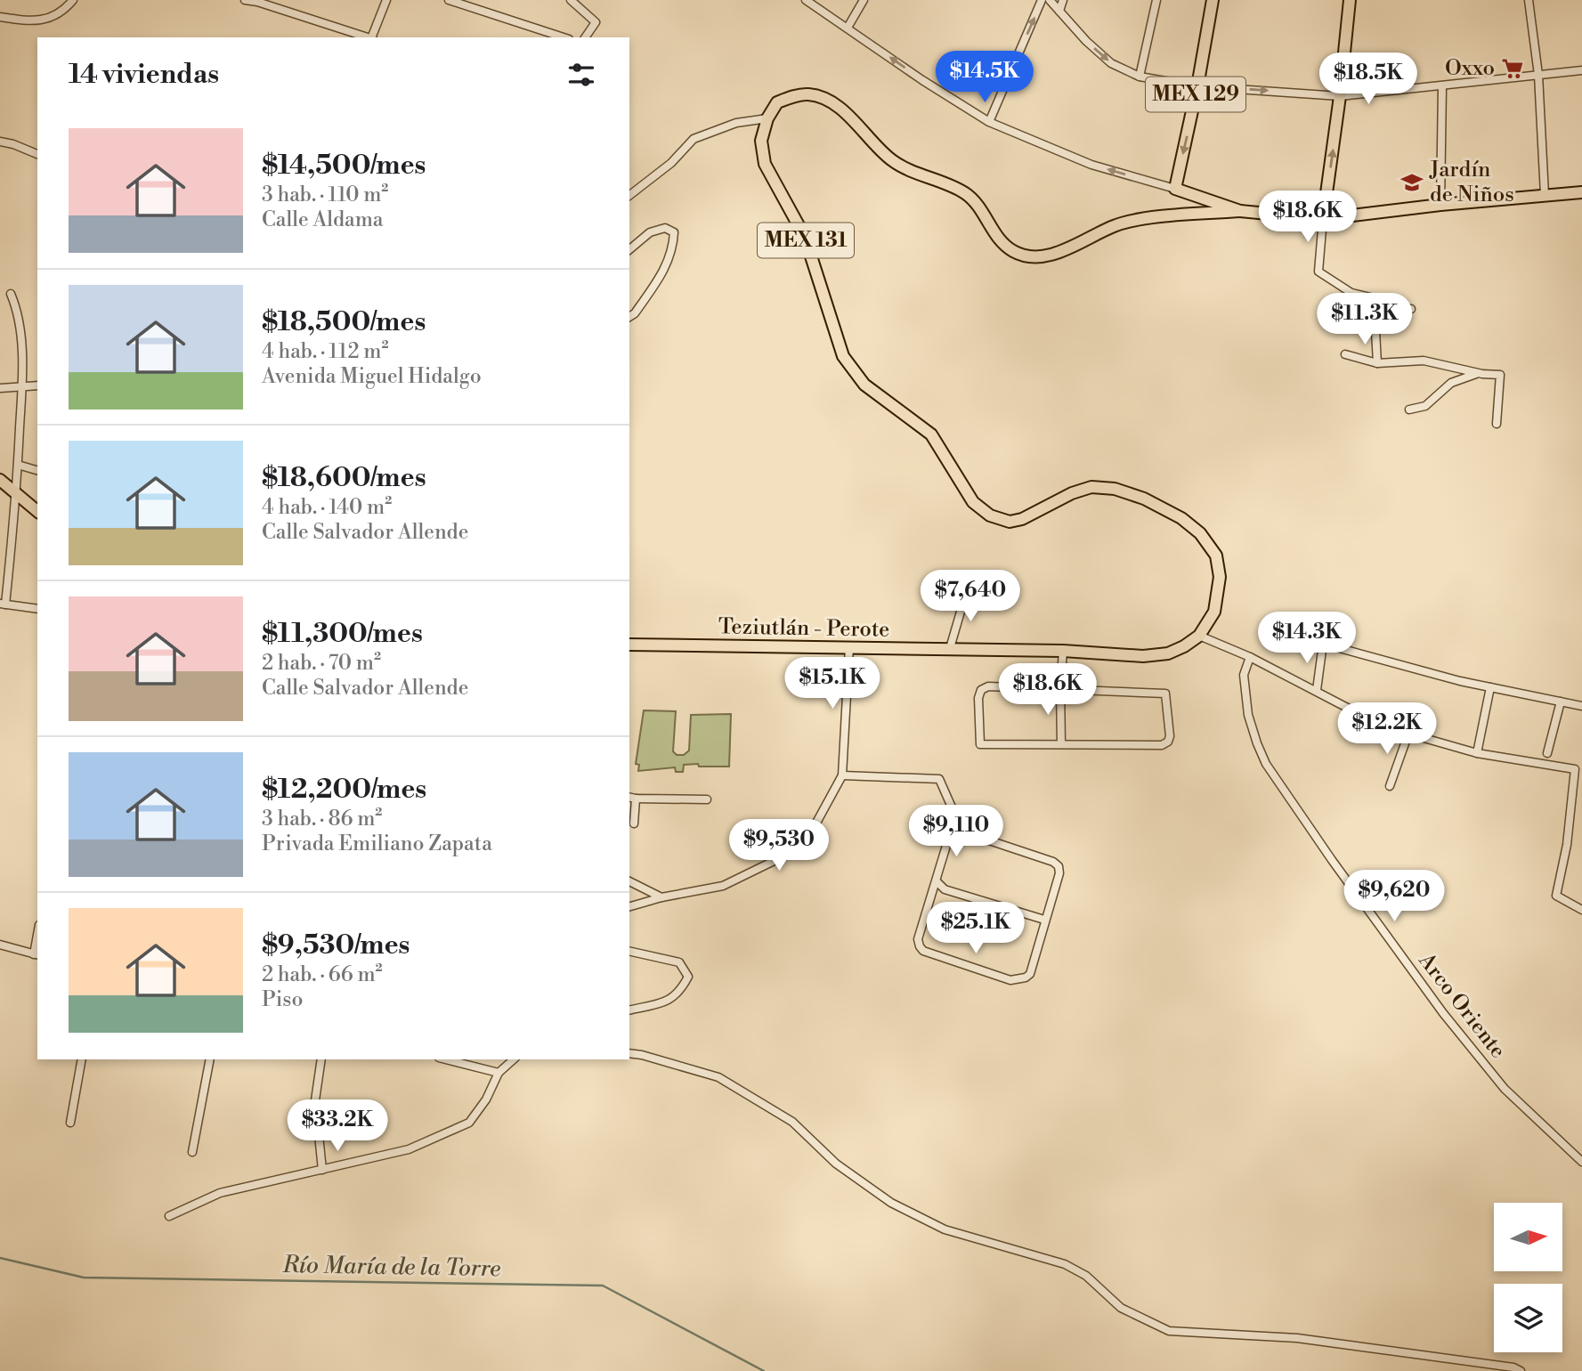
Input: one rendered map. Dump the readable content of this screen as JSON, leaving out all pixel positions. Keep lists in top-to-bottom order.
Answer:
{
  "streets": {
    "main road": ["MEX 129", "MEX 131", "Teziutlán - Perote"],
    "street": ["Arco Oriente"]
  },
  "crossings": [
    ["MEX 131", "Teziutlán - Perote"]
  ],
  "water": ["Río María de la Torre"],
  "places": {
    "supermarket": ["Oxxo"],
    "school or university": ["Jardín de Niños"]
  },
  "north": "right",
  "page": {
    "heading": "14 viviendas",
    "price": [
      "$14.5K",
      "$18.5K",
      "$18.6K",
      "$11.3K",
      "$7,640",
      "$14.3K",
      "$15.1K",
      "$18.6K",
      "$12.2K",
      "$9,110",
      "$9,530",
      "$9,620",
      "$25.1K",
      "$33.2K"
    ],
    "list": [
      {
        "name": "$14,500/mes",
        "note": "3 hab. · 110 m² · Calle Aldama"
      },
      {
        "name": "$18,500/mes",
        "note": "4 hab. · 112 m² · Avenida Miguel Hidalgo"
      },
      {
        "name": "$18,600/mes",
        "note": "4 hab. · 140 m² · Calle Salvador Allende"
      },
      {
        "name": "$11,300/mes",
        "note": "2 hab. · 70 m² · Calle Salvador Allende"
      },
      {
        "name": "$12,200/mes",
        "note": "3 hab. · 86 m² · Privada Emiliano Zapata"
      },
      {
        "name": "$9,530/mes",
        "note": "2 hab. · 66 m² · Piso"
      }
    ]
  }
}
